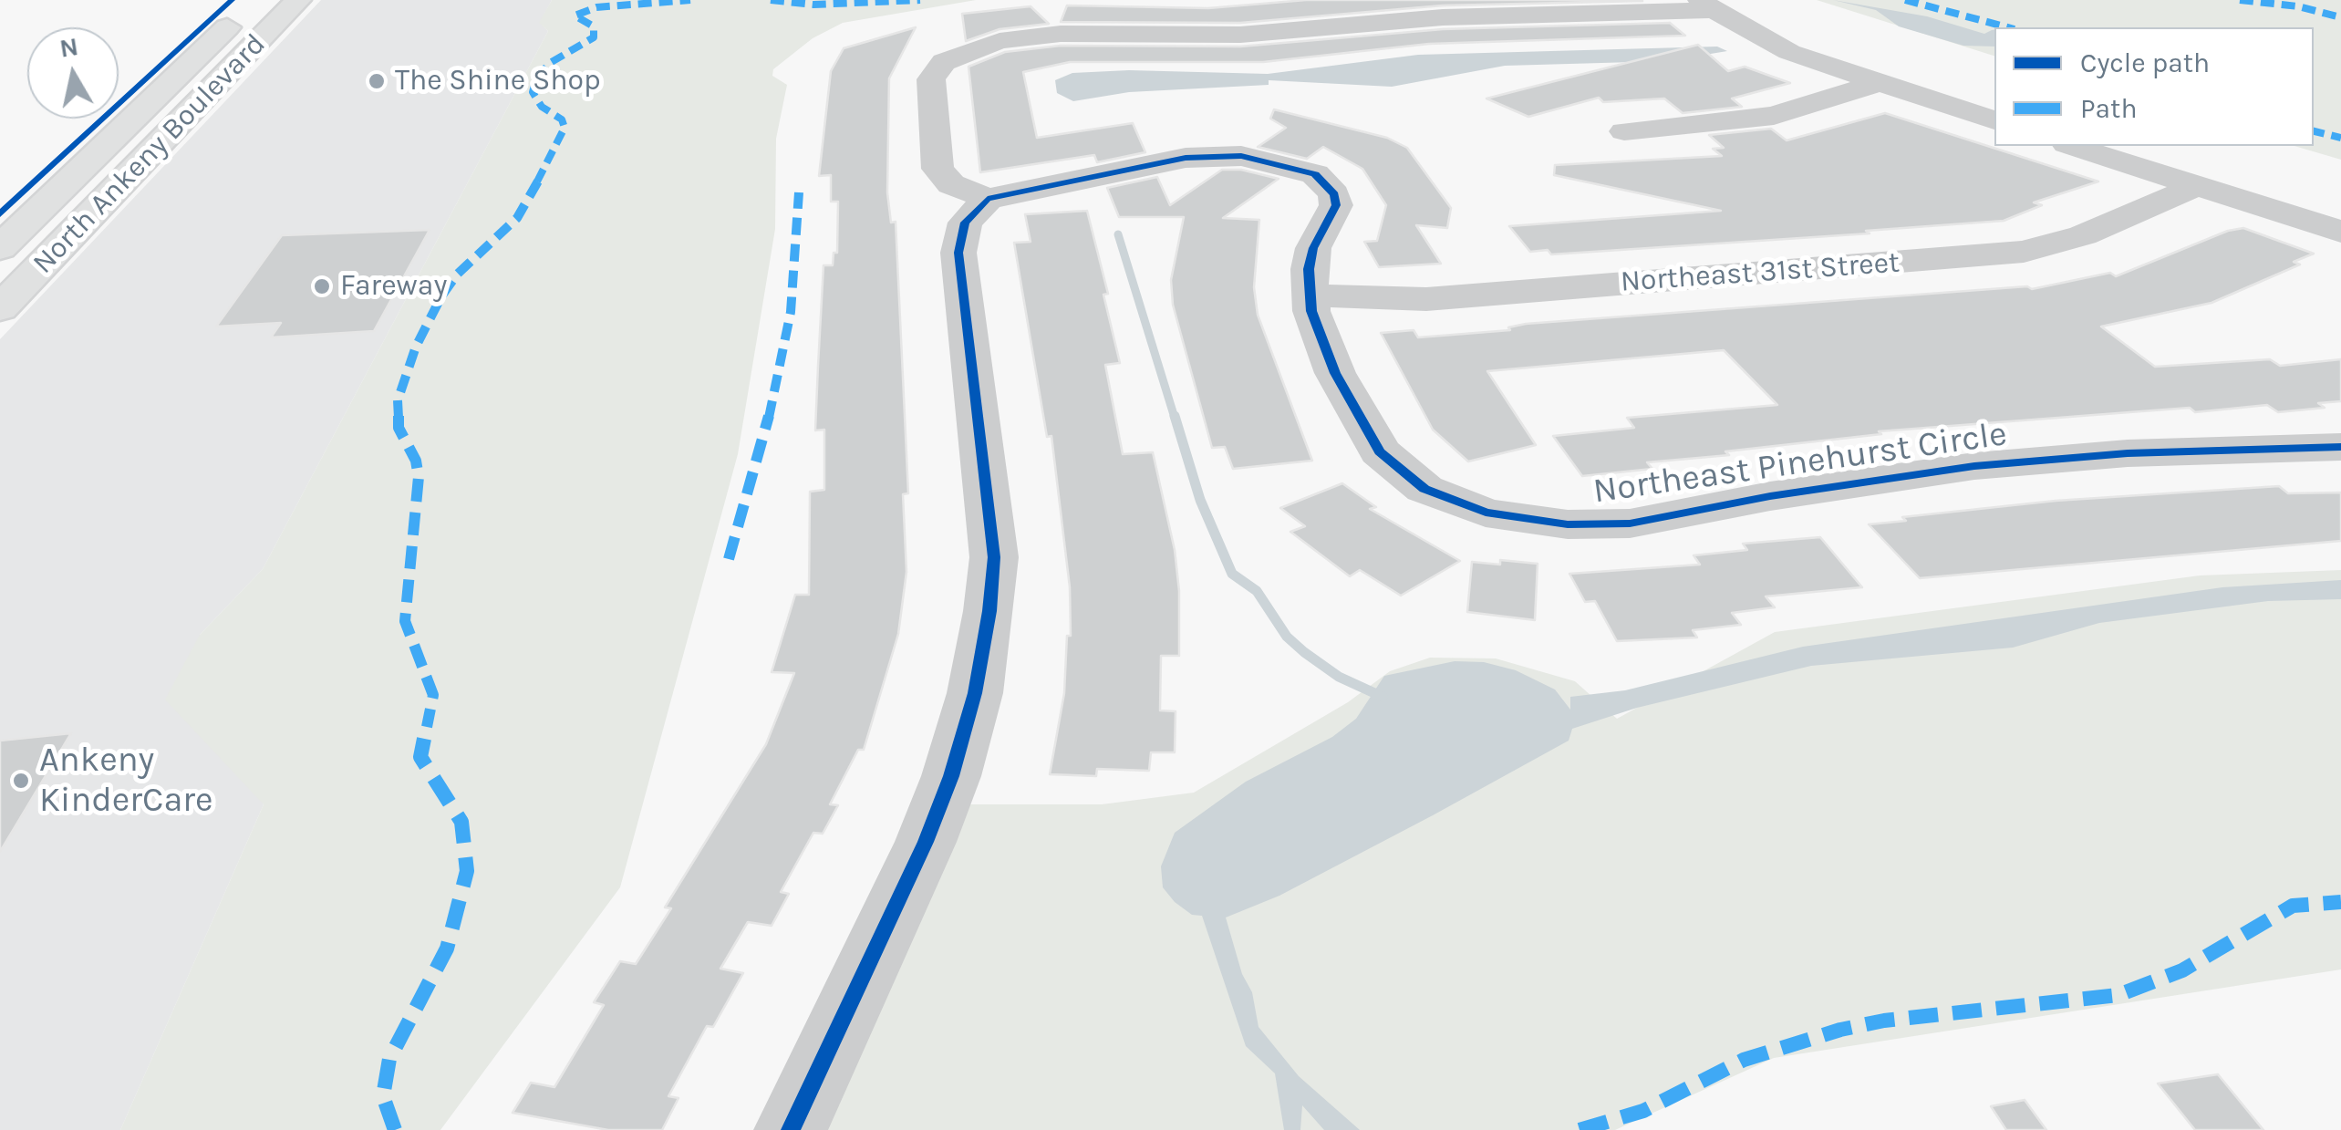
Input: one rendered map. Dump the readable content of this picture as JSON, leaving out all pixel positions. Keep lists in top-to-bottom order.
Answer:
{
  "streets": {
    "main road": ["North Ankeny Boulevard"],
    "street": ["Northeast 31st Street", "Northeast Pinehurst Circle"]
  },
  "crossings": [
    ["Northeast 31st Street", "Northeast Pinehurst Circle"]
  ],
  "places": ["The Shine Shop", "Fareway", "Ankeny KinderCare"],
  "legend": ["Cycle path", "Path"],
  "north": "top"
}
